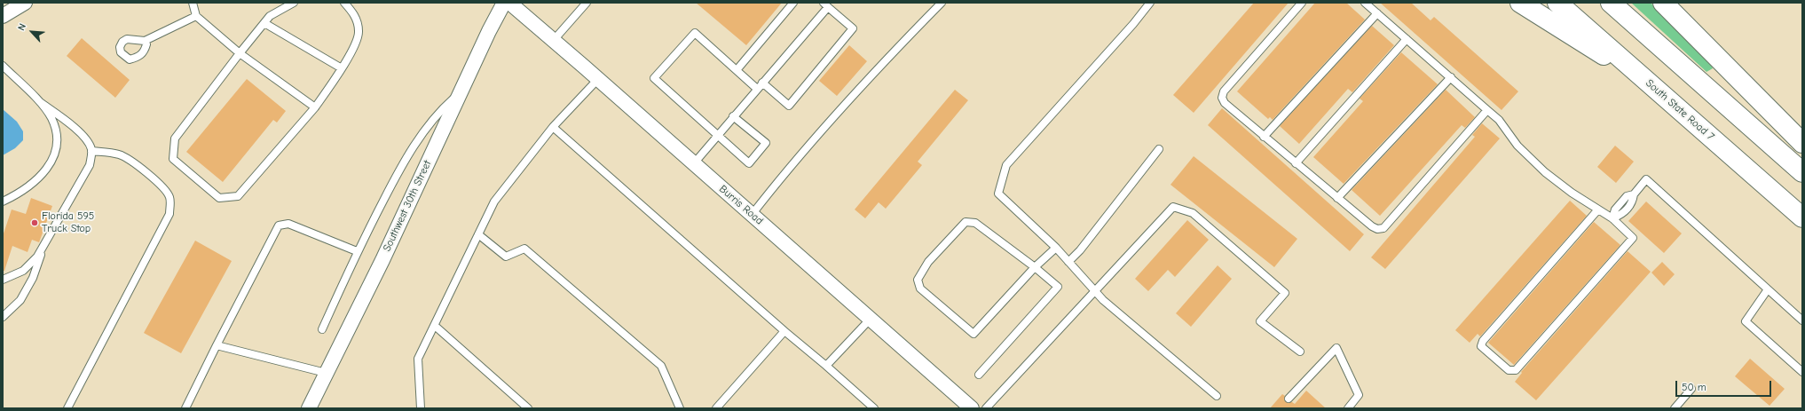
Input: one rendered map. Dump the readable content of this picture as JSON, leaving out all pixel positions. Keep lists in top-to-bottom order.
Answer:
{
  "streets": {
    "main road": ["South State Road 7"],
    "street": ["Burris Road", "Southwest 30th Street"]
  },
  "places": ["Florida 595 Truck Stop"],
  "scale_bar": "50 m",
  "north": "top left"
}
